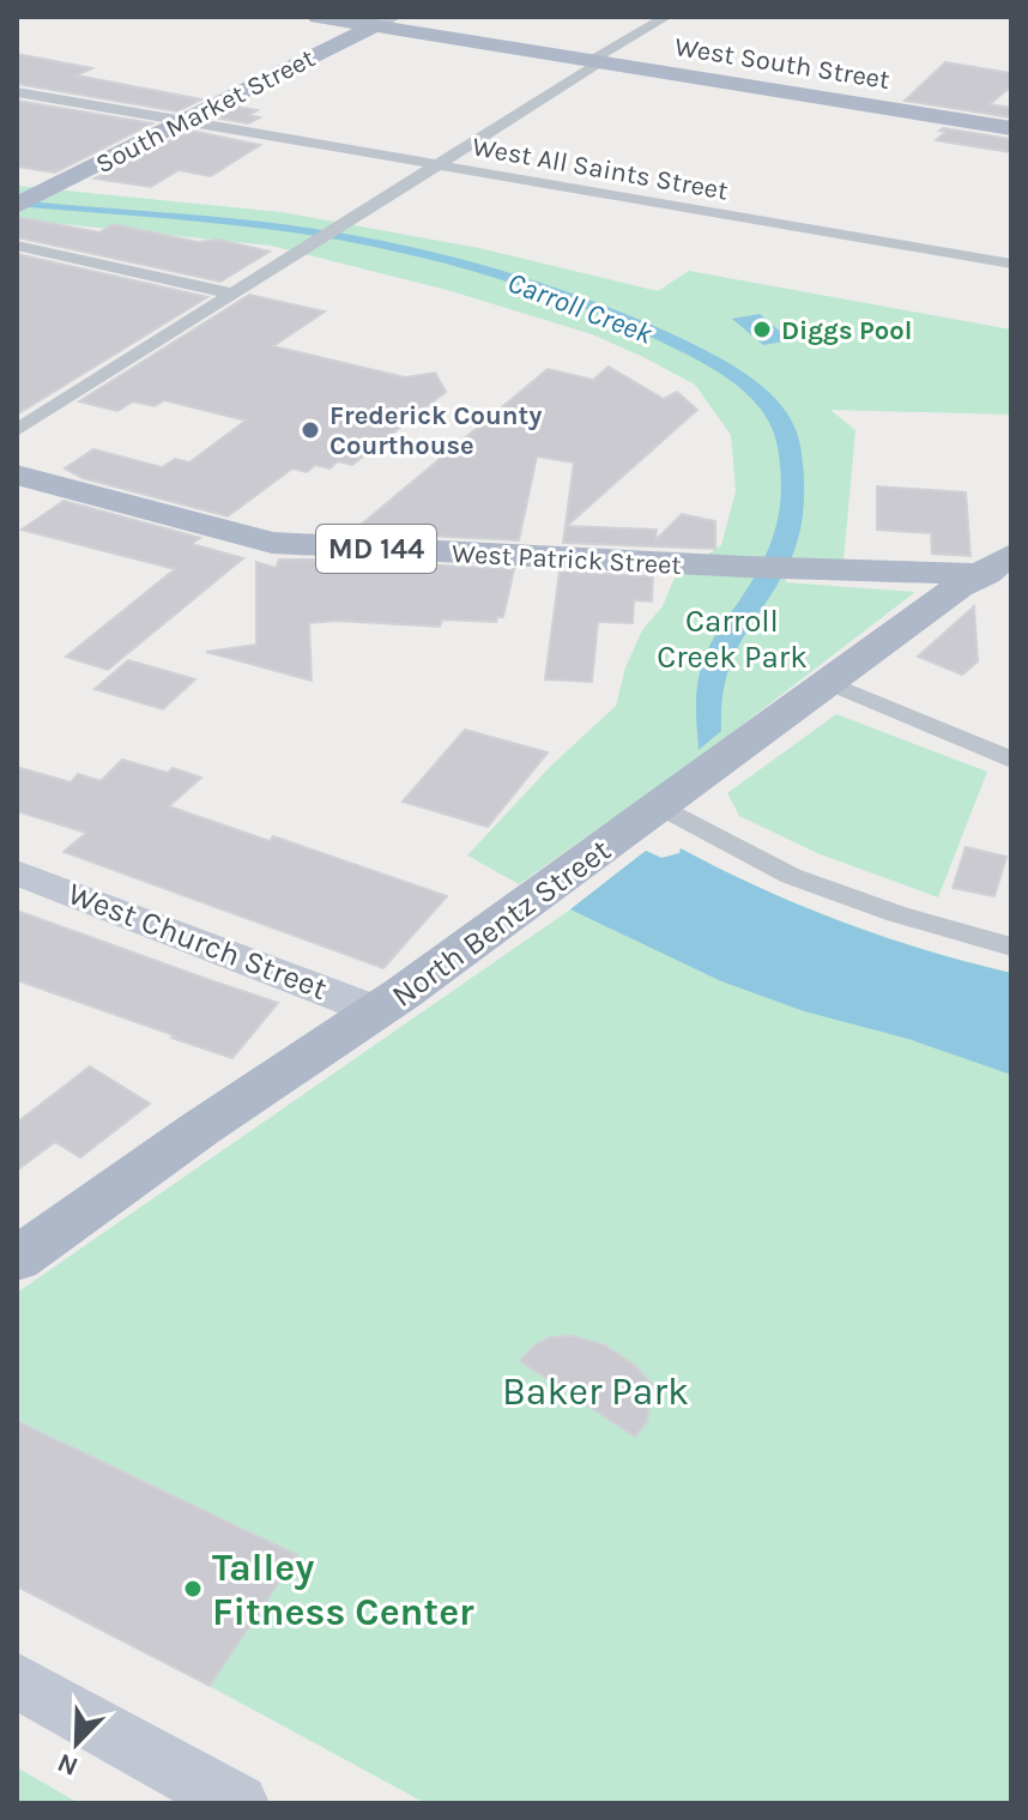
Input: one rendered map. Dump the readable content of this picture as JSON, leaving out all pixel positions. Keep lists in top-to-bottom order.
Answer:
{
  "streets": {
    "main road": [
      "West South Street",
      "South Market Street",
      "MD 144",
      "West Patrick Street",
      "North Bentz Street"
    ],
    "street": ["West All Saints Street", "West Church Street"]
  },
  "crossings": [
    ["West South Street", "South Market Street"],
    ["South Market Street", "West All Saints Street"],
    ["West Patrick Street", "North Bentz Street"],
    ["North Bentz Street", "West Church Street"]
  ],
  "water": ["Carroll Creek"],
  "parks": ["Carroll Creek Park", "Baker Park"],
  "places": ["Diggs Pool", "Frederick County Courthouse", "Talley Fitness Center"],
  "north": "bottom left"
}
